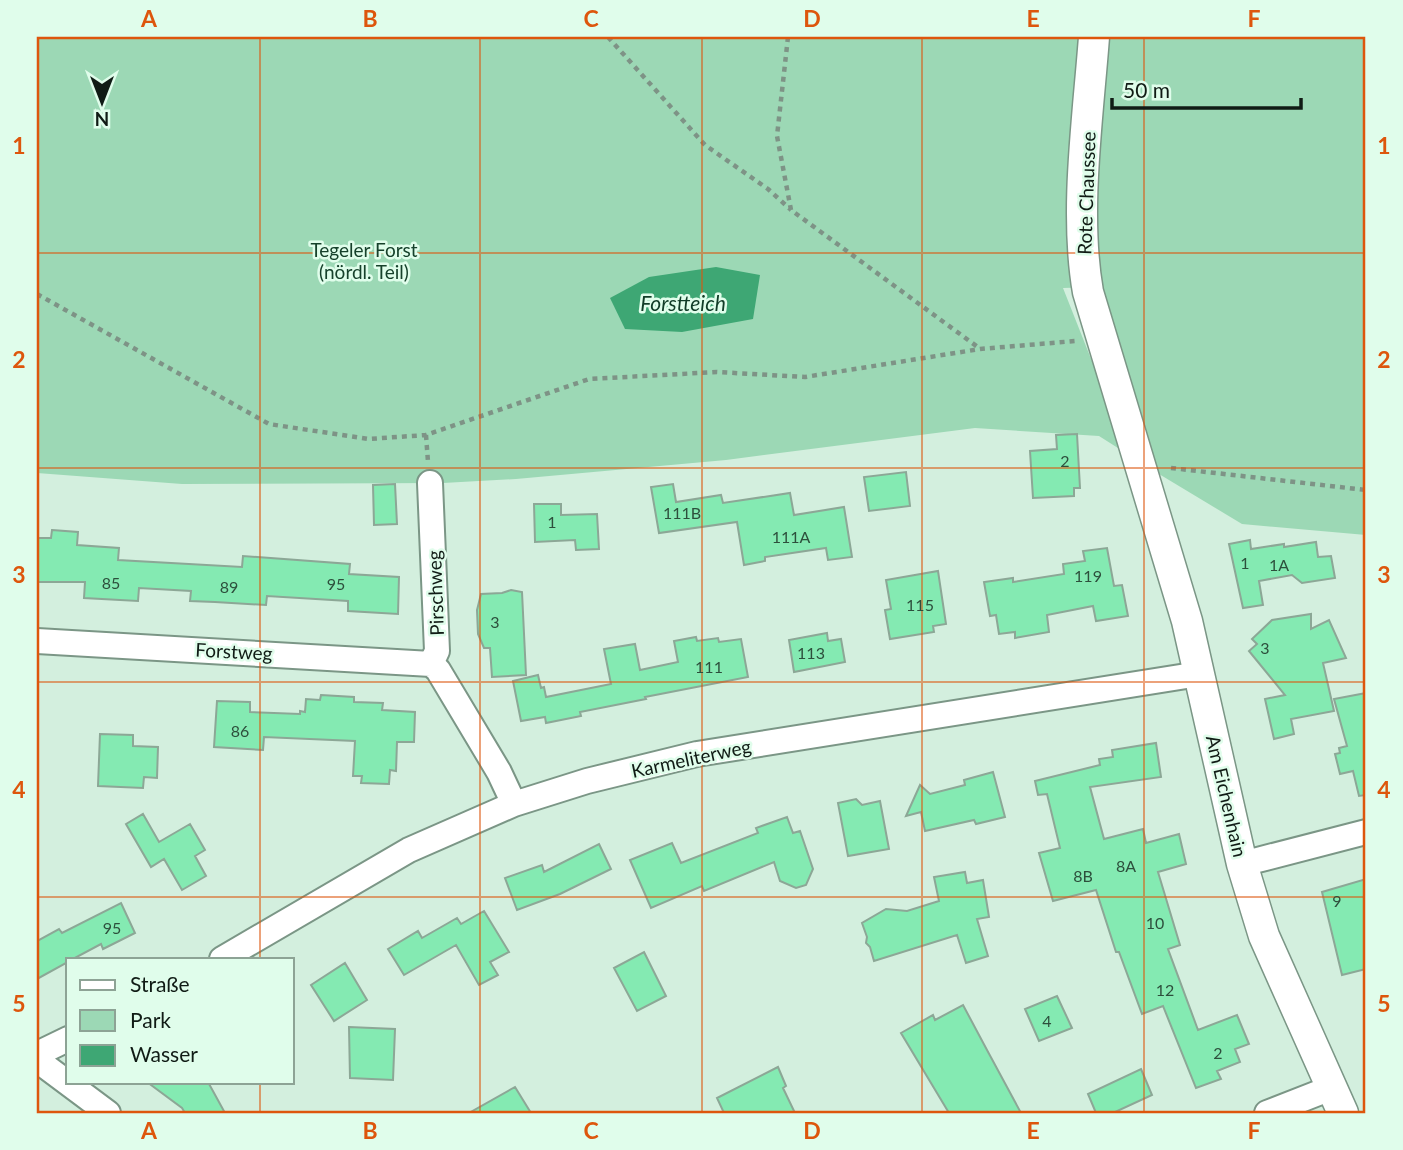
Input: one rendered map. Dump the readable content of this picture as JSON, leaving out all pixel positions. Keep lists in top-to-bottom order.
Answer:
{
  "streets": {
    "street": [
      "Rote Chaussee",
      "Pirschweg",
      "Forstweg",
      "Karmeliterweg",
      "Am Eichenhain"
    ]
  },
  "crossings": [
    ["Rote Chaussee", "Am Eichenhain"],
    ["Pirschweg", "Forstweg"],
    ["Pirschweg", "Karmeliterweg"],
    ["Karmeliterweg", "Am Eichenhain"]
  ],
  "water": ["Forstteich"],
  "parks": ["Tegeler Forst (nördl. Teil)"],
  "house_numbers": [
    "2",
    "111B",
    "1",
    "111A",
    "1",
    "1A",
    "119",
    "85",
    "95",
    "89",
    "115",
    "3",
    "3",
    "113",
    "111",
    "86",
    "8A",
    "8B",
    "9",
    "10",
    "95",
    "12",
    "4",
    "2"
  ],
  "legend": ["Straße", "Park", "Wasser"],
  "scale_bar": "50 m",
  "north": "bottom",
  "grid": {
    "columns": [
      "A",
      "B",
      "C",
      "D",
      "E",
      "F"
    ],
    "rows": [
      "1",
      "2",
      "3",
      "4",
      "5"
    ]
  }
}
